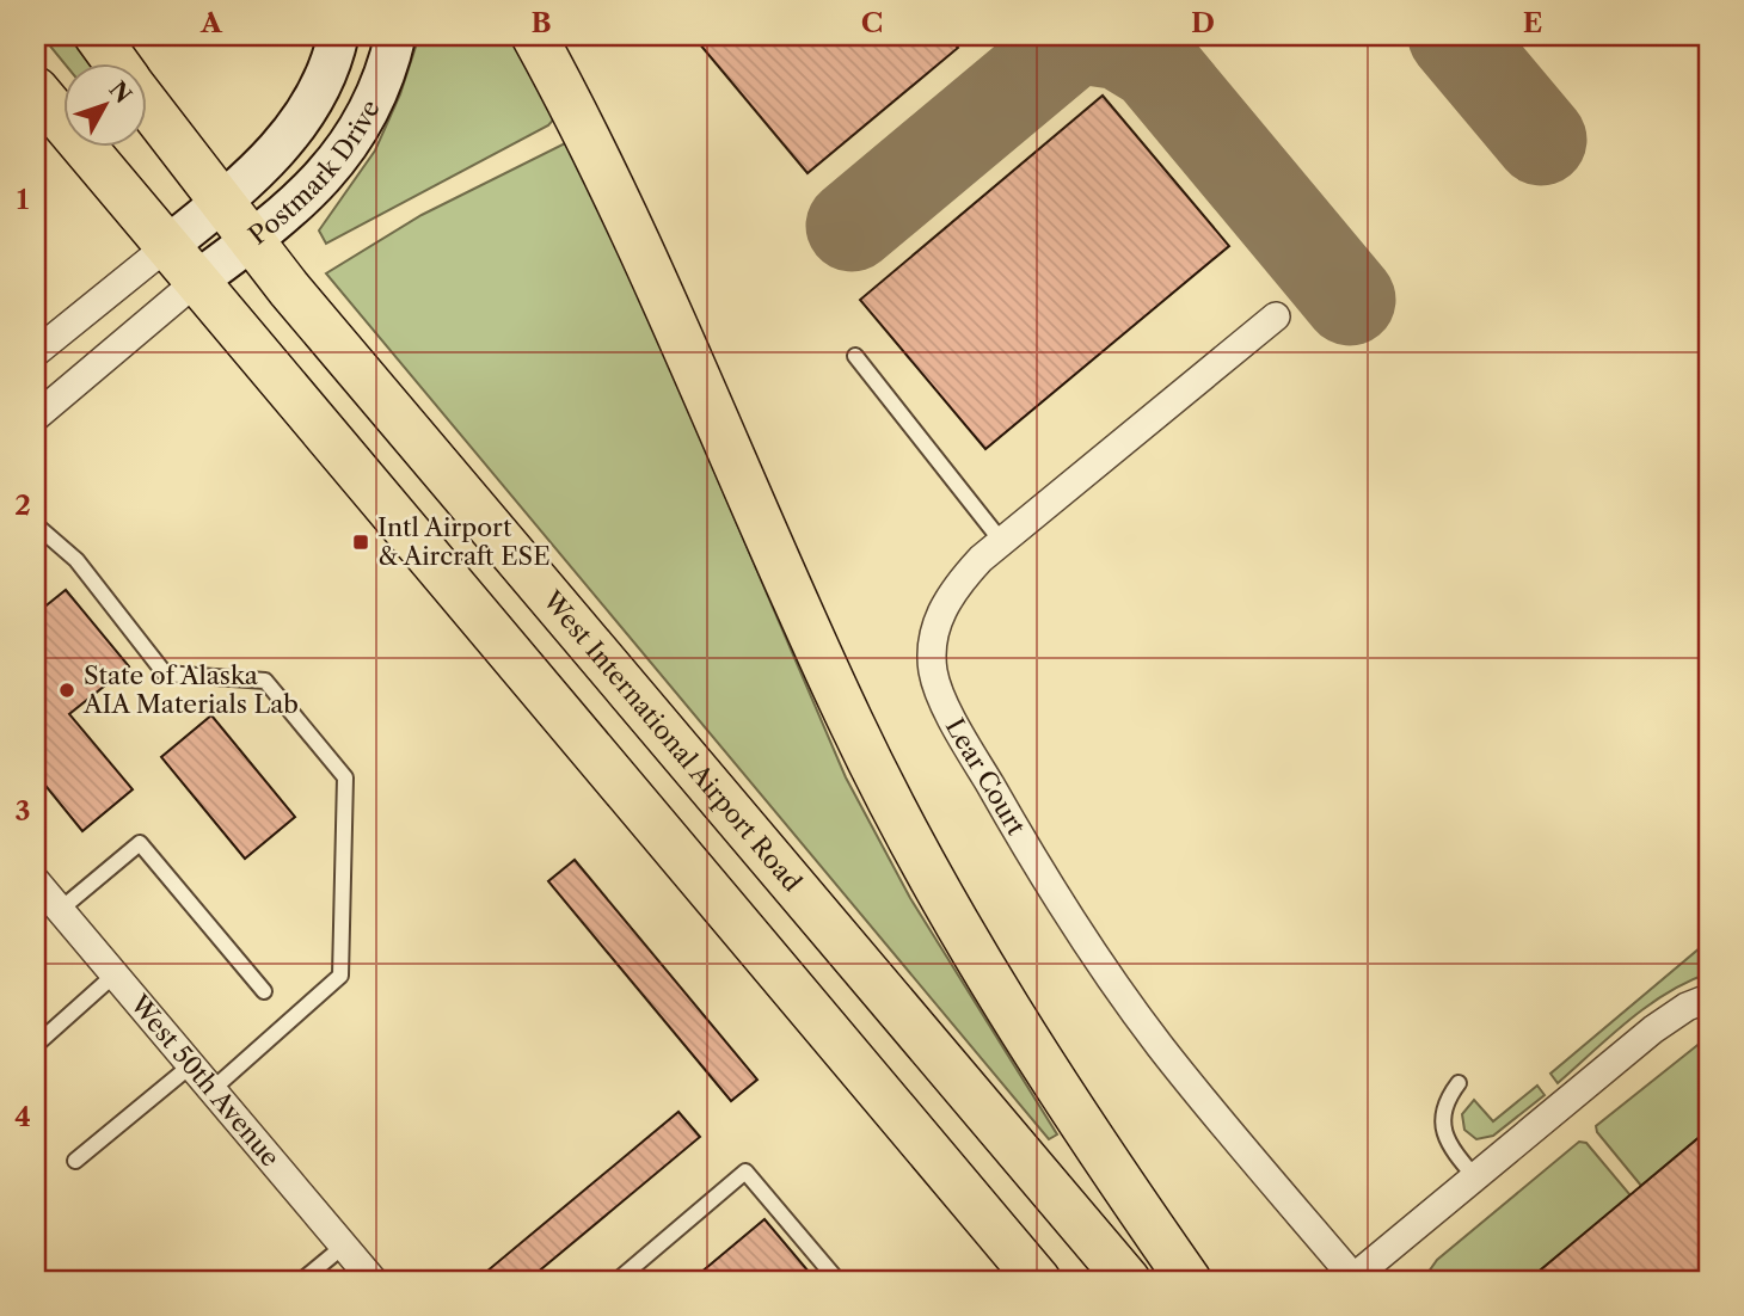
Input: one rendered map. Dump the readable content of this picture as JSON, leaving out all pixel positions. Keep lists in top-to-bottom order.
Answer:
{
  "streets": {
    "main road": ["West International Airport Road"],
    "street": ["Postmark Drive", "Lear Court", "West 50th Avenue"]
  },
  "crossings": [
    ["Postmark Drive", "West International Airport Road"]
  ],
  "places": {
    "transit": ["Intl Airport & Aircraft ESE"],
    "other": ["State of Alaska AIA Materials Lab"]
  },
  "north": "top right",
  "grid": {
    "columns": [
      "A",
      "B",
      "C",
      "D",
      "E"
    ],
    "rows": [
      "1",
      "2",
      "3",
      "4"
    ]
  }
}
